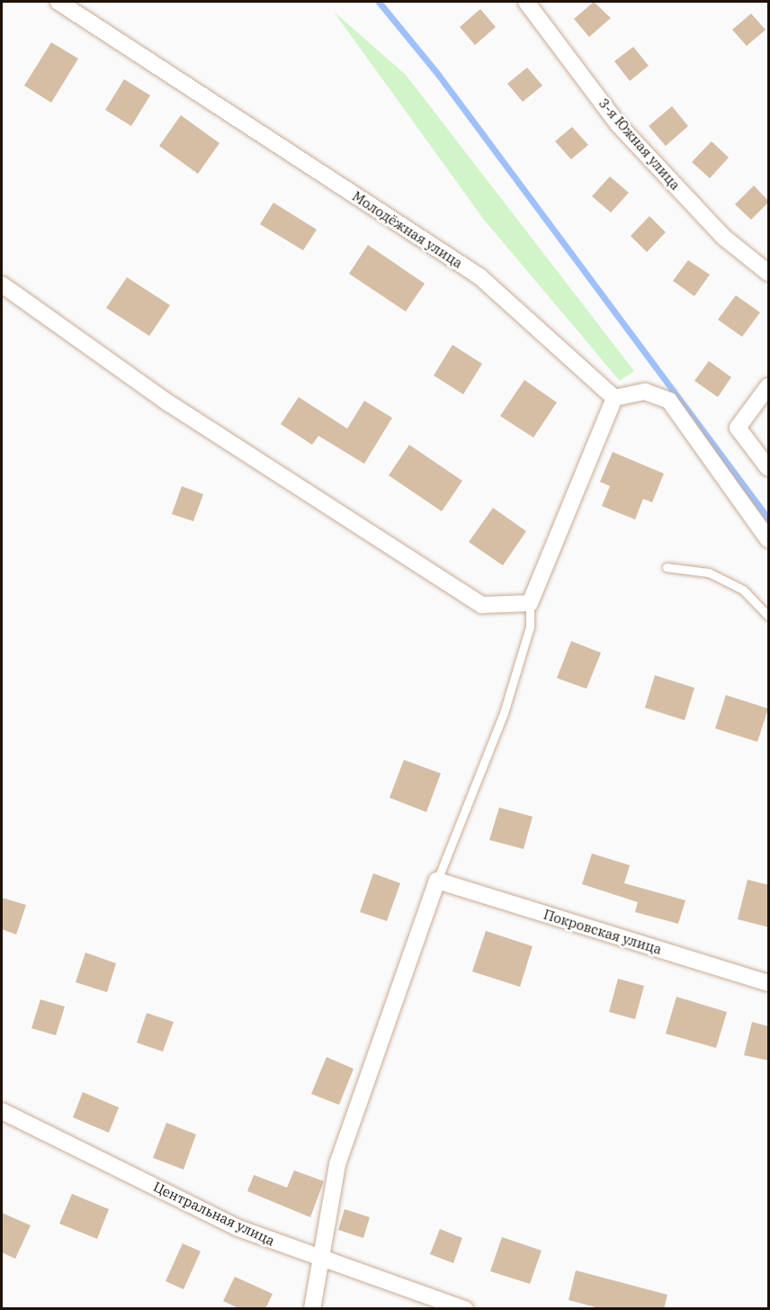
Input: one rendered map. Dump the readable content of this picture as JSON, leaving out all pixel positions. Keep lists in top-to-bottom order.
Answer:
{
  "streets": {
    "street": [
      "3-я Южная улица",
      "Молодёжная улица",
      "Покровская улица",
      "Центральная улица"
    ]
  }
}
